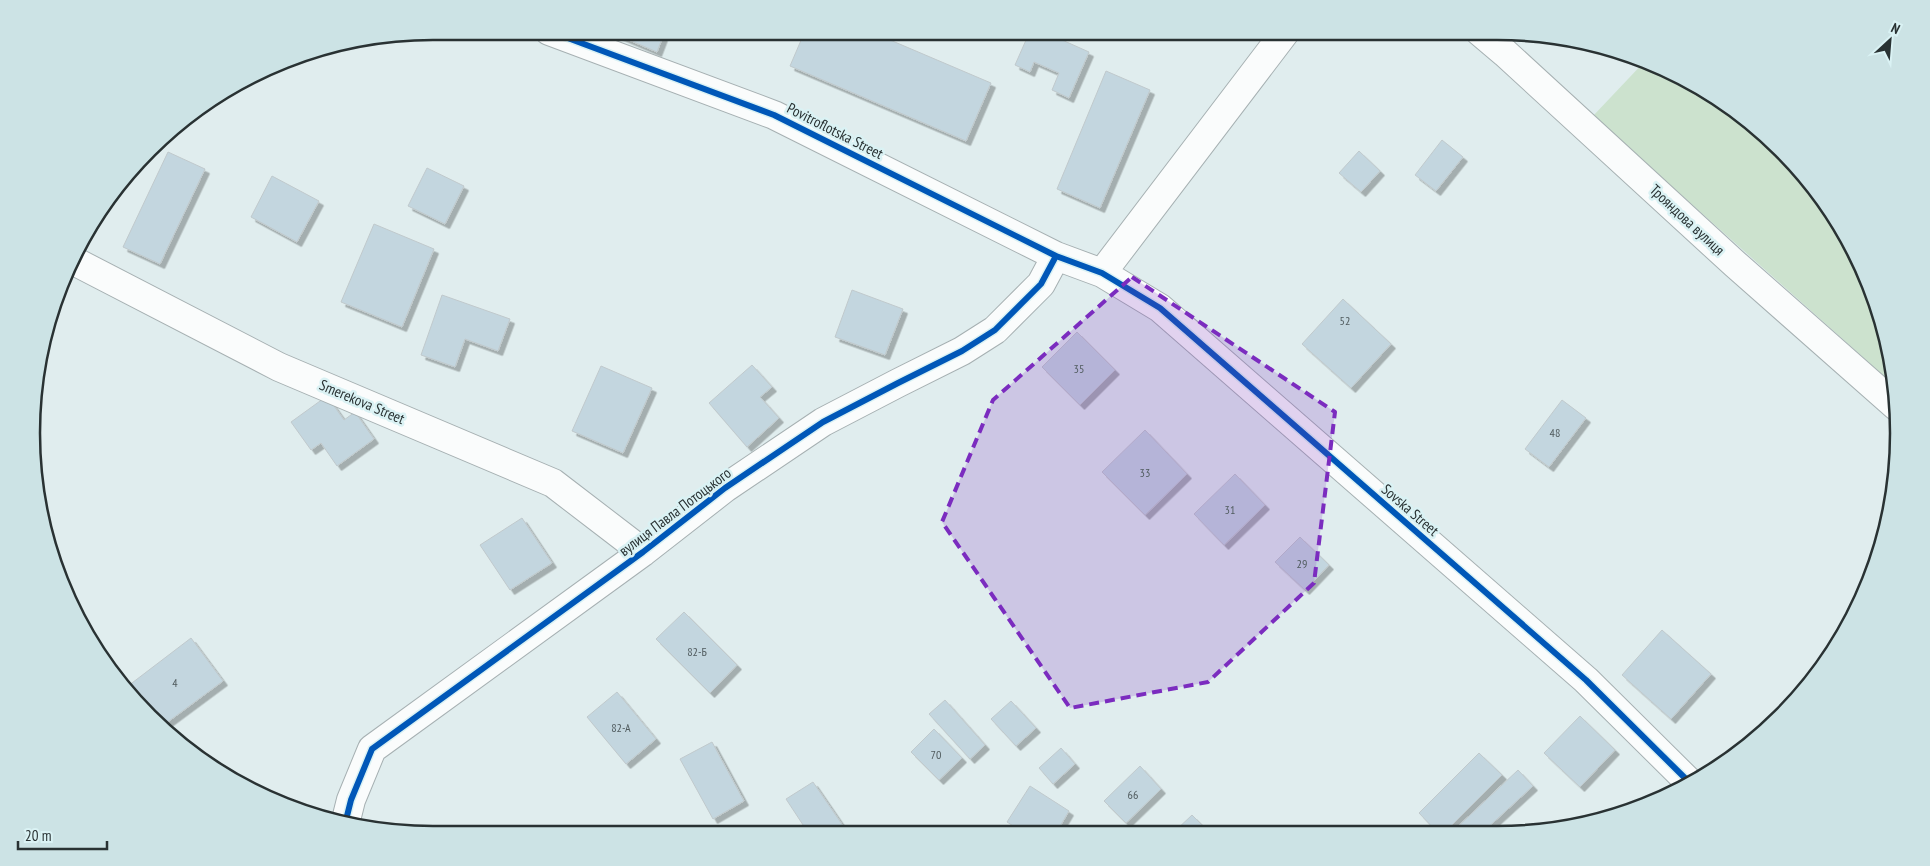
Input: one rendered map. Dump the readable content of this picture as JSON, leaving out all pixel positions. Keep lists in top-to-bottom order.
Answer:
{
  "streets": {
    "street": [
      "Povitroflotska Street",
      "Трояндова вулиця",
      "Smerekova Street",
      "Sovska Street",
      "вулиця Павла Потоцького"
    ]
  },
  "crossings": [
    ["Povitroflotska Street", "Sovska Street"],
    ["Povitroflotska Street", "вулиця Павла Потоцького"],
    ["Smerekova Street", "вулиця Павла Потоцького"]
  ],
  "house_numbers": [
    "52",
    "35",
    "48",
    "33",
    "31",
    "29",
    "82-Б",
    "4",
    "82-А",
    "70",
    "66"
  ],
  "scale_bar": "20 m",
  "north": "top right"
}
